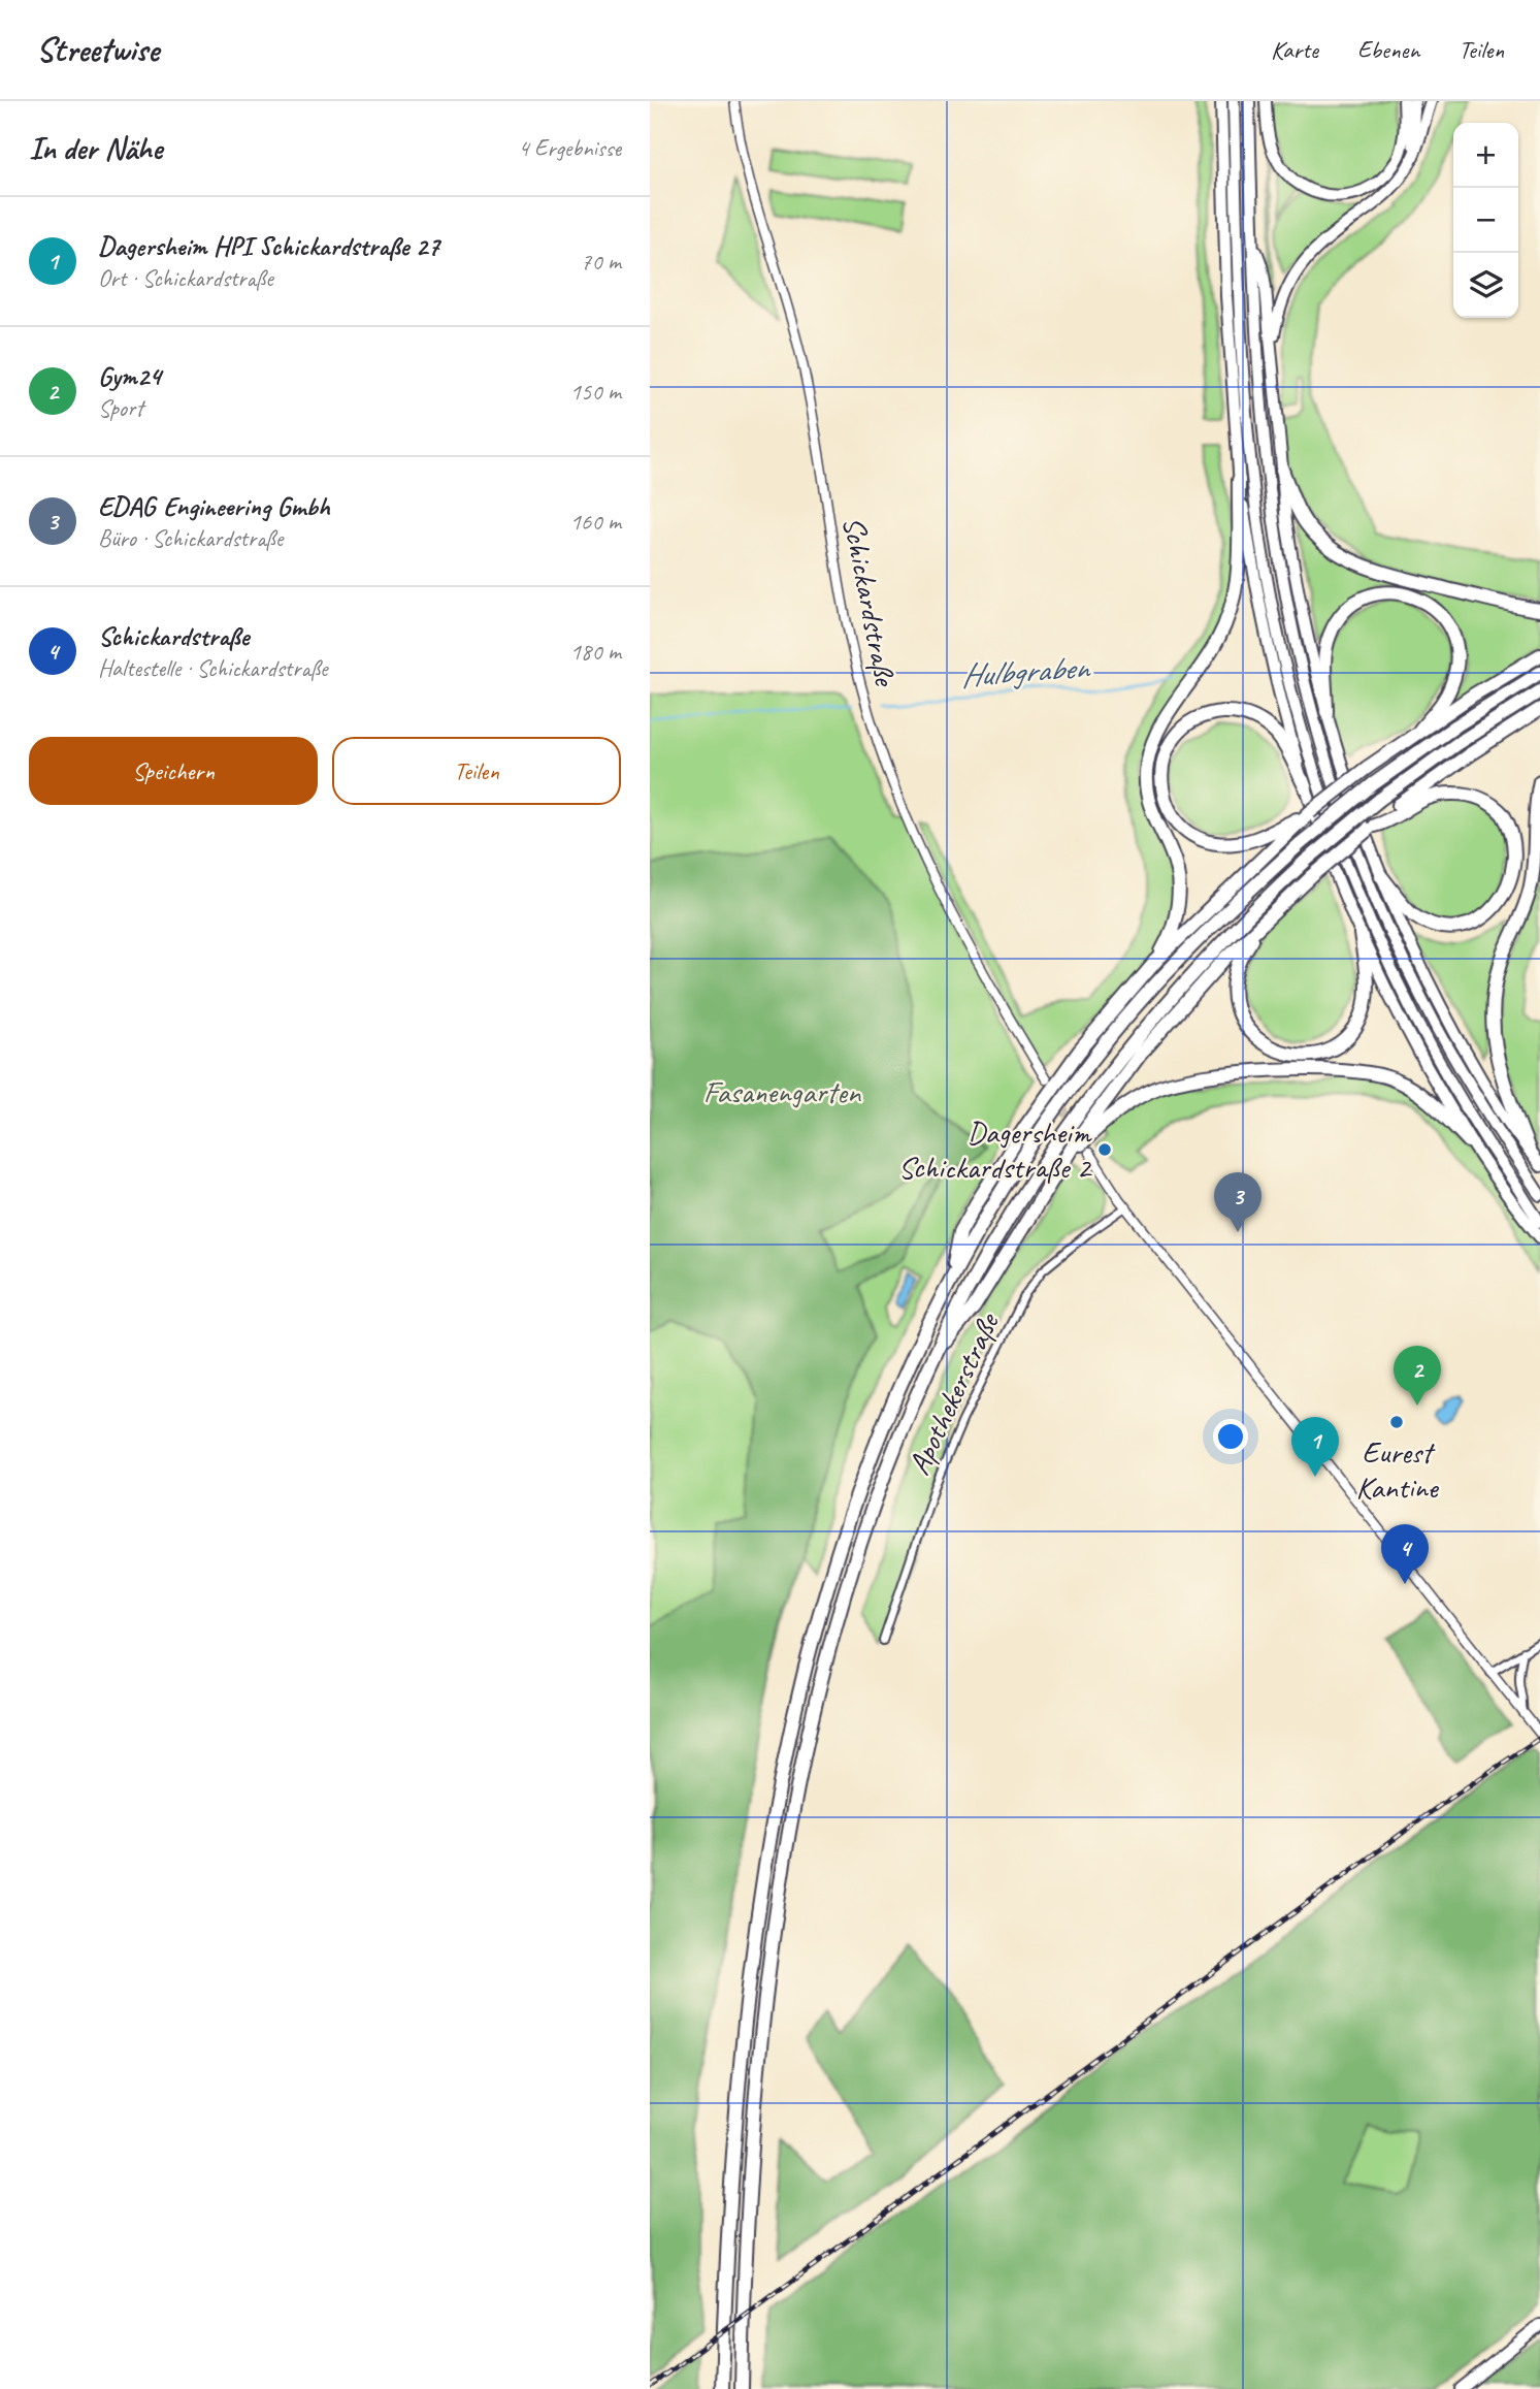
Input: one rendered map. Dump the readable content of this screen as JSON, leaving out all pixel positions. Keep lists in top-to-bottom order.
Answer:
{
  "streets": {
    "street": ["Schickardstraße", "Apothekerstraße"]
  },
  "water": ["Hulbgraben"],
  "parks": ["Fasanengarten"],
  "places": ["Dagersheim Schickardstraße 2", "Eurest Kantine"],
  "page": {
    "header": "Streetwise",
    "nav": ["Karte", "Ebenen", "Teilen"],
    "heading": ["In der Nähe", "4 Ergebnisse"],
    "map_buttons": ["+", "−"],
    "list": [
      {
        "mark": "1",
        "name": "Dagersheim HPI Schickardstraße 27",
        "note": "Ort · Schickardstraße",
        "value": "70 m"
      },
      {
        "mark": "2",
        "name": "Gym24",
        "note": "Sport",
        "value": "150 m"
      },
      {
        "mark": "3",
        "name": "EDAG Engineering Gmbh",
        "note": "Büro · Schickardstraße",
        "value": "160 m"
      },
      {
        "mark": "4",
        "name": "Schickardstraße",
        "note": "Haltestelle · Schickardstraße",
        "value": "180 m"
      }
    ],
    "buttons": ["Speichern", "Teilen"],
    "pins": [
      "3",
      "2",
      "1",
      "4"
    ]
  }
}
